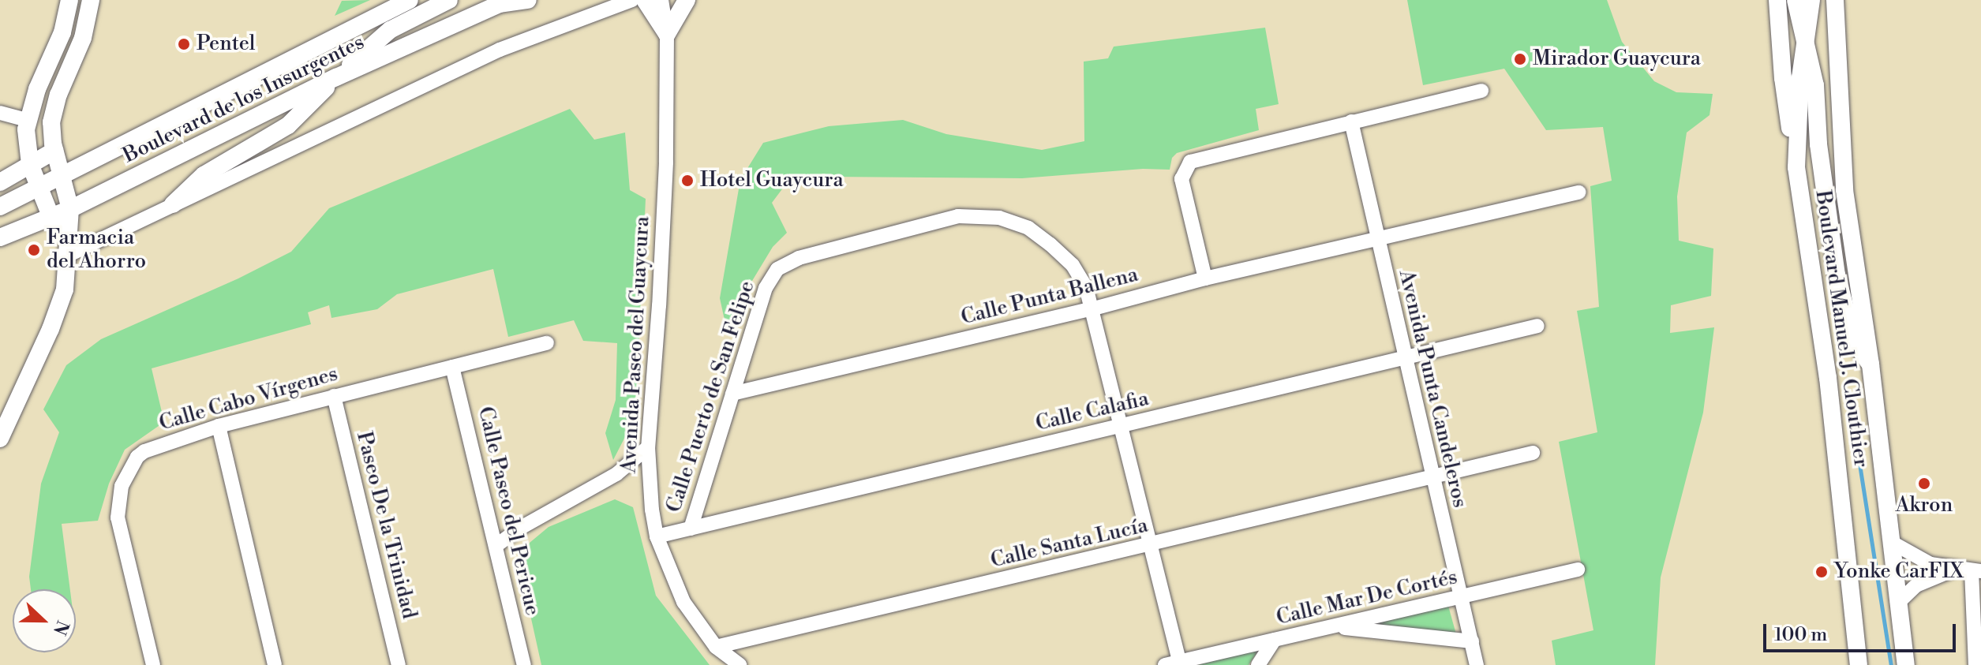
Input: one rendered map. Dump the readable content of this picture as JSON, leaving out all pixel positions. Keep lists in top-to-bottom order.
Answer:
{
  "streets": {
    "main road": ["Boulevard de los Insurgentes", "Boulevard Manuel J. Clouthier"],
    "street": [
      "Calle Punta Ballena",
      "Avenida Paseo del Guaycura",
      "Avenida Punta Candeleros",
      "Calle Puerto de San Felipe",
      "Calle Cabo Vírgenes",
      "Calle Calafia",
      "Calle Paseo del Pericue",
      "Paseo De la Trinidad",
      "Calle Santa Lucía",
      "Calle Mar De Cortés"
    ]
  },
  "crossings": [
    ["Calle Punta Ballena", "Avenida Punta Candeleros"],
    ["Calle Punta Ballena", "Calle Puerto de San Felipe"],
    ["Avenida Paseo del Guaycura", "Calle Calafia"],
    ["Avenida Paseo del Guaycura", "Calle Santa Lucía"],
    ["Avenida Punta Candeleros", "Calle Calafia"],
    ["Avenida Punta Candeleros", "Calle Santa Lucía"],
    ["Avenida Punta Candeleros", "Calle Mar De Cortés"],
    ["Calle Puerto de San Felipe", "Calle Calafia"],
    ["Calle Cabo Vírgenes", "Calle Paseo del Pericue"],
    ["Calle Cabo Vírgenes", "Paseo De la Trinidad"]
  ],
  "places": [
    "Pentel",
    "Mirador Guaycura",
    "Hotel Guaycura",
    "Farmacia del Ahorro",
    "Akron",
    "Yonke CarFIX"
  ],
  "scale_bar": "100 m",
  "north": "right"
}
